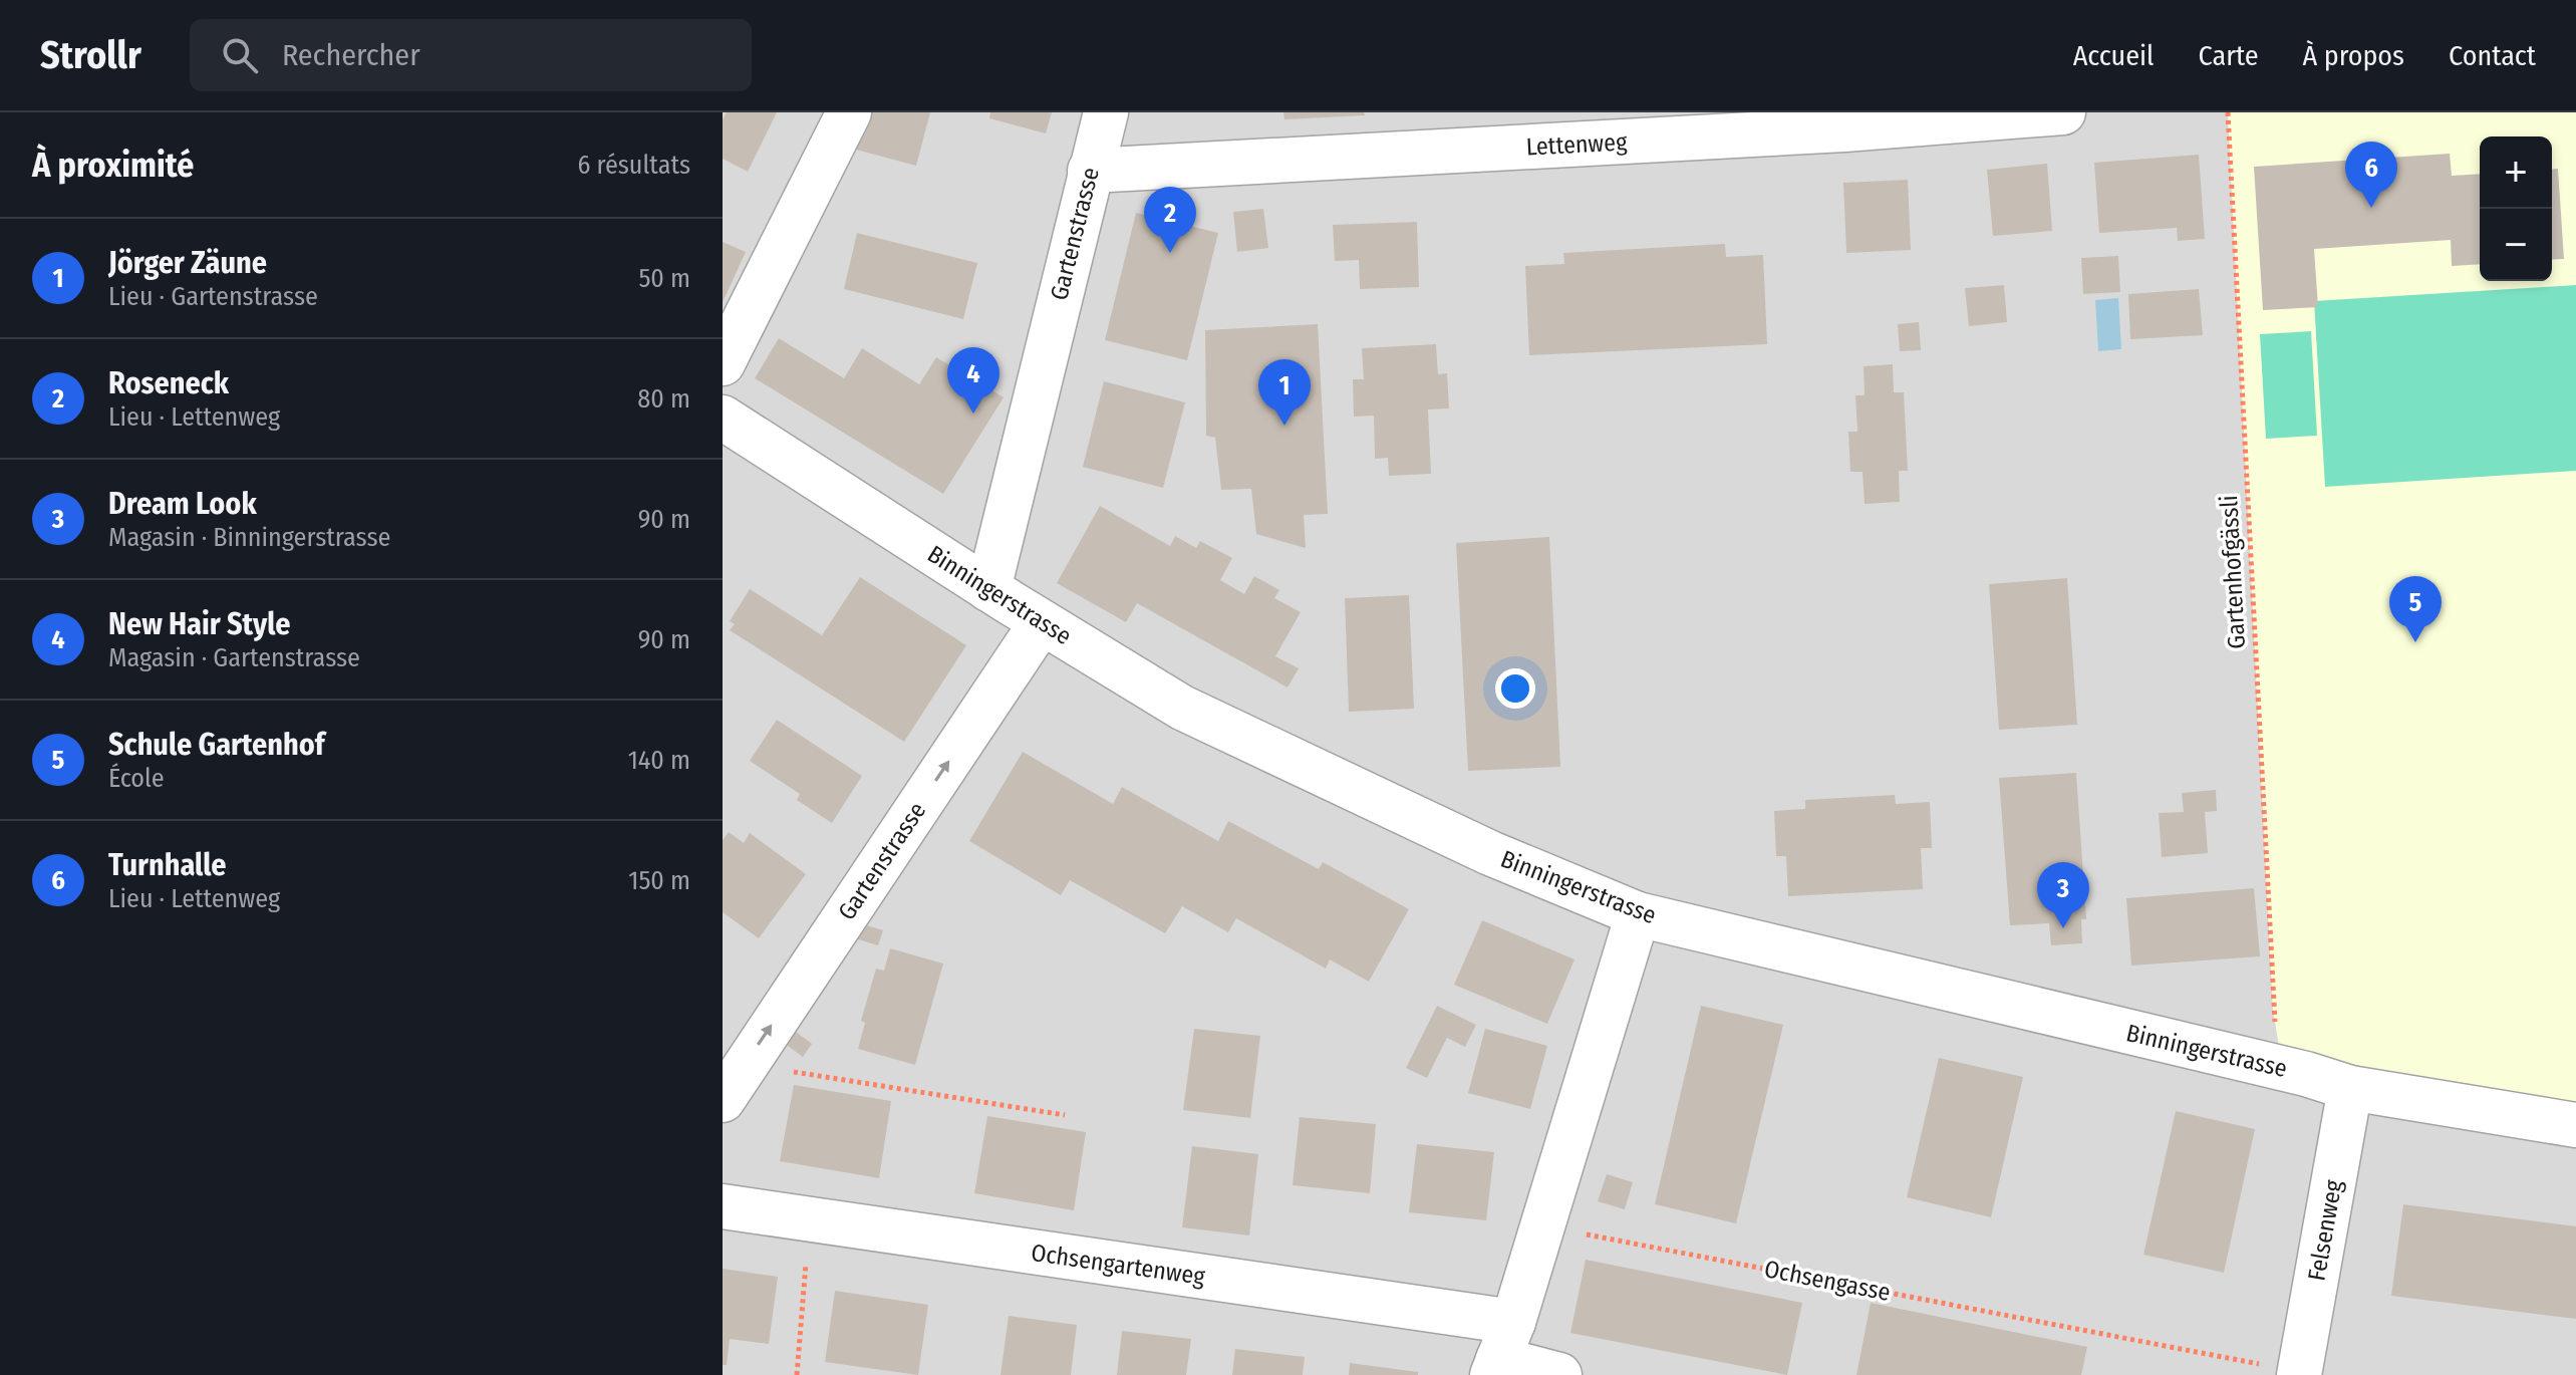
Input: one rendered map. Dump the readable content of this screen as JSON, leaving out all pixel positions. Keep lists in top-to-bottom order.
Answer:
{
  "streets": {
    "street": [
      "Lettenweg",
      "Gartenstrasse",
      "Binningerstrasse",
      "Felsenweg",
      "Ochsengartenweg"
    ],
    "path": ["Gartenhofgässli", "Ochsengasse"]
  },
  "crossings": [
    ["Lettenweg", "Gartenstrasse"],
    ["Gartenstrasse", "Binningerstrasse"],
    ["Binningerstrasse", "Felsenweg"],
    ["Felsenweg", "Ochsengasse"]
  ],
  "one_way": ["Gartenstrasse"],
  "page": {
    "header": "Strollr",
    "search": "Rechercher",
    "nav": [
      "Accueil",
      "Carte",
      "À propos",
      "Contact"
    ],
    "heading": ["À proximité", "6 résultats"],
    "map_buttons": ["+", "−"],
    "pins": [
      "6",
      "2",
      "4",
      "1",
      "5",
      "3"
    ],
    "list": [
      {
        "mark": "1",
        "name": "Jörger Zäune",
        "note": "Lieu · Gartenstrasse",
        "value": "50 m"
      },
      {
        "mark": "2",
        "name": "Roseneck",
        "note": "Lieu · Lettenweg",
        "value": "80 m"
      },
      {
        "mark": "3",
        "name": "Dream Look",
        "note": "Magasin · Binningerstrasse",
        "value": "90 m"
      },
      {
        "mark": "4",
        "name": "New Hair Style",
        "note": "Magasin · Gartenstrasse",
        "value": "90 m"
      },
      {
        "mark": "5",
        "name": "Schule Gartenhof",
        "note": "École",
        "value": "140 m"
      },
      {
        "mark": "6",
        "name": "Turnhalle",
        "note": "Lieu · Lettenweg",
        "value": "150 m"
      }
    ]
  }
}
